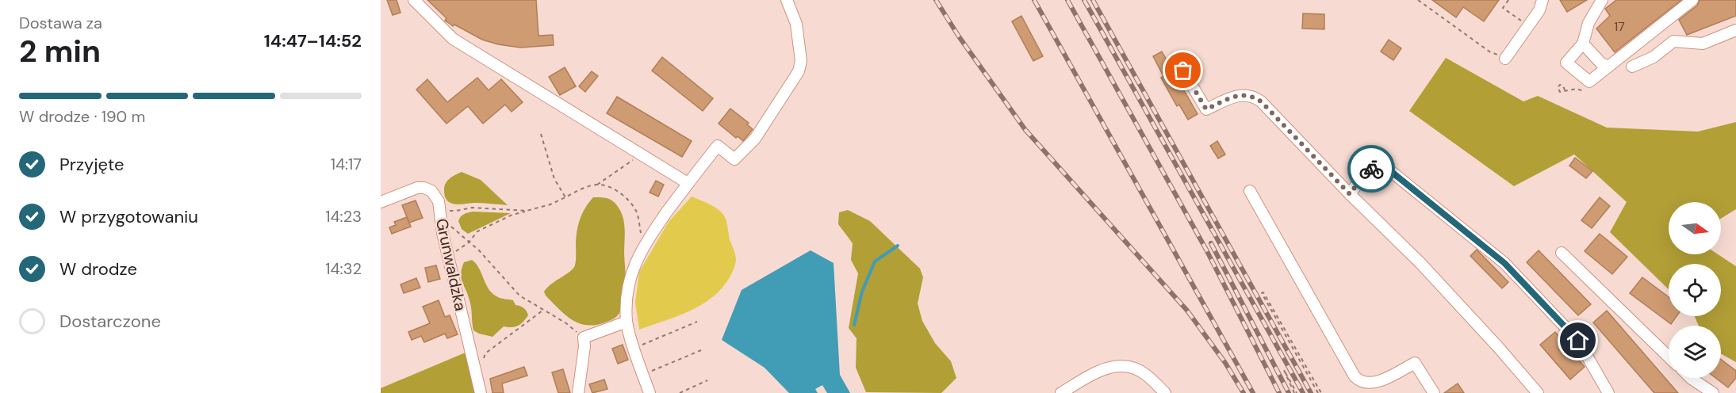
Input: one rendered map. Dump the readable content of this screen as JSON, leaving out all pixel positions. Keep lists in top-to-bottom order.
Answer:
{
  "streets": {
    "street": ["Grunwaldzka"]
  },
  "house_numbers": ["17"],
  "north": "right",
  "page": {
    "heading": ["2 min", "Dostawa za", "14:47–14:52"],
    "bar": "W drodze · 190 m",
    "list": [
      ["Przyjęte", "14:17"],
      ["W przygotowaniu", "14:23"],
      ["W drodze", "14:32"],
      "Dostarczone"
    ]
  }
}
